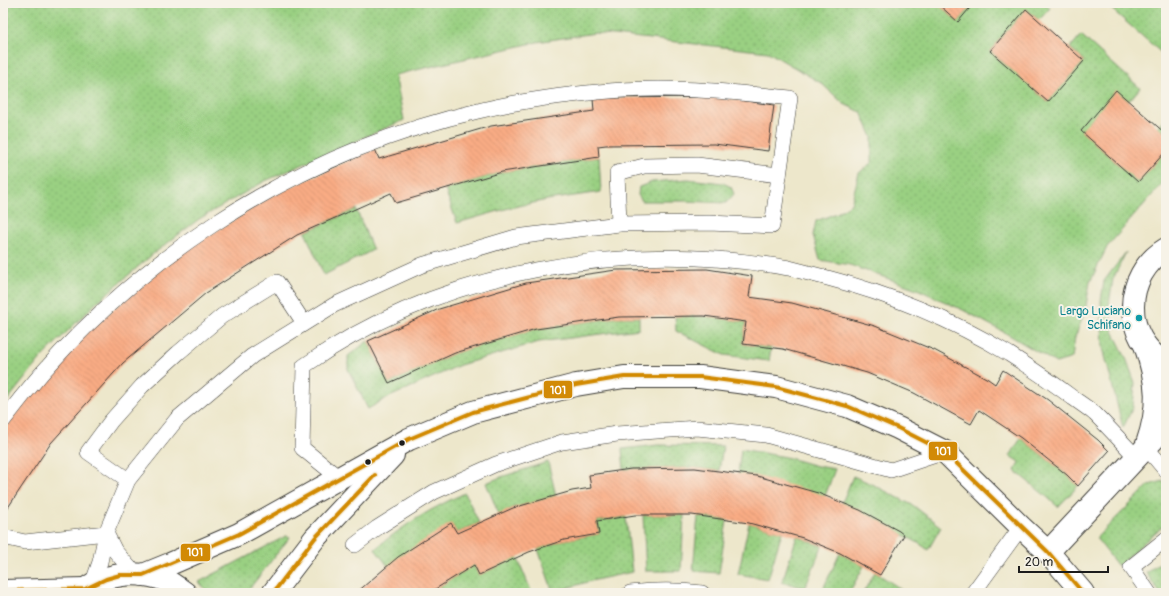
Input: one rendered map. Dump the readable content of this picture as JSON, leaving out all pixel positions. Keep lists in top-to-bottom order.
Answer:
{
  "places": ["Largo Luciano Schifano"],
  "lines": ["transit line 101"],
  "scale_bar": "20 m"
}
